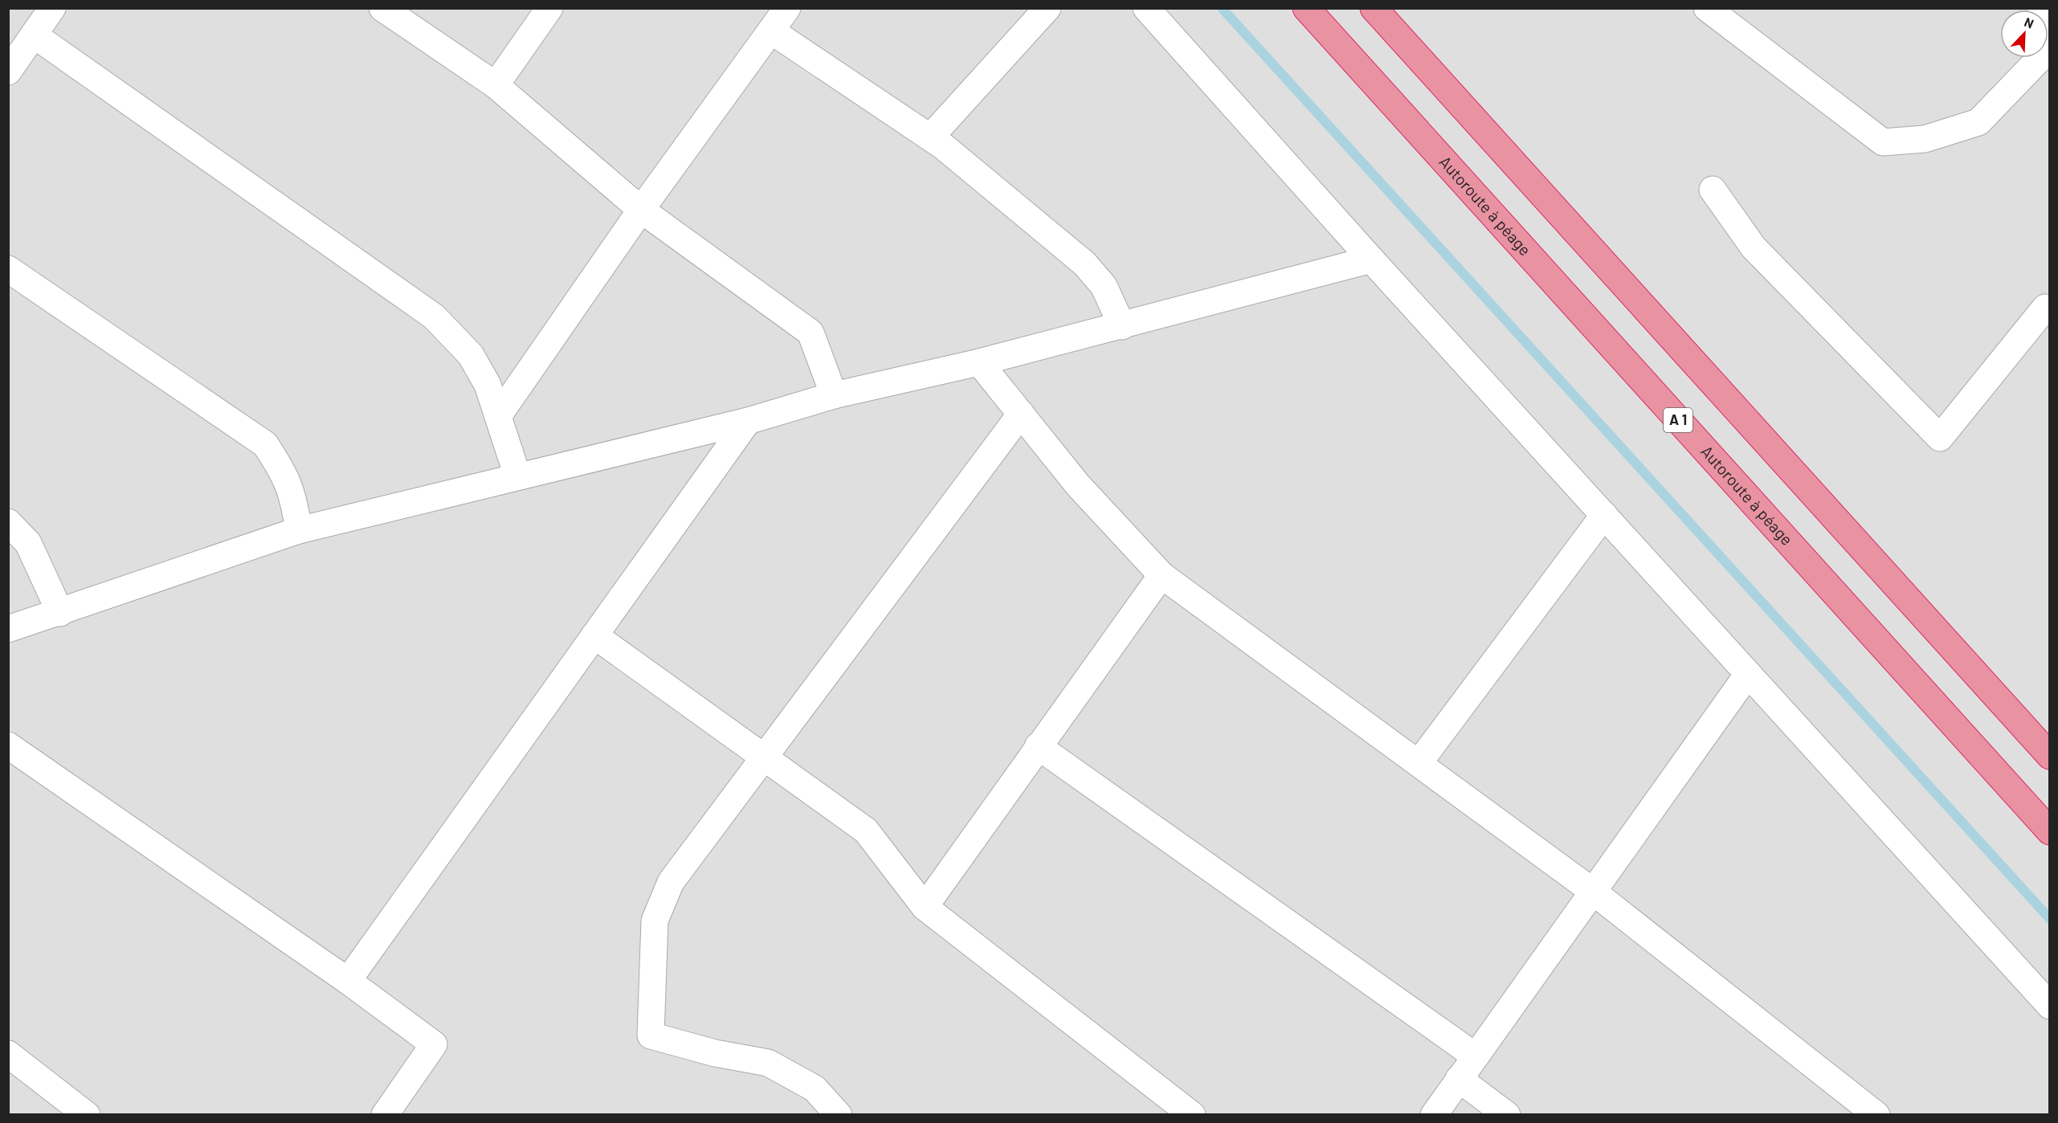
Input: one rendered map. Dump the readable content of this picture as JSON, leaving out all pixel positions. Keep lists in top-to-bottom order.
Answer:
{
  "streets": {
    "highway": ["Autoroute à péage", "A 1"]
  },
  "north": "top right"
}
